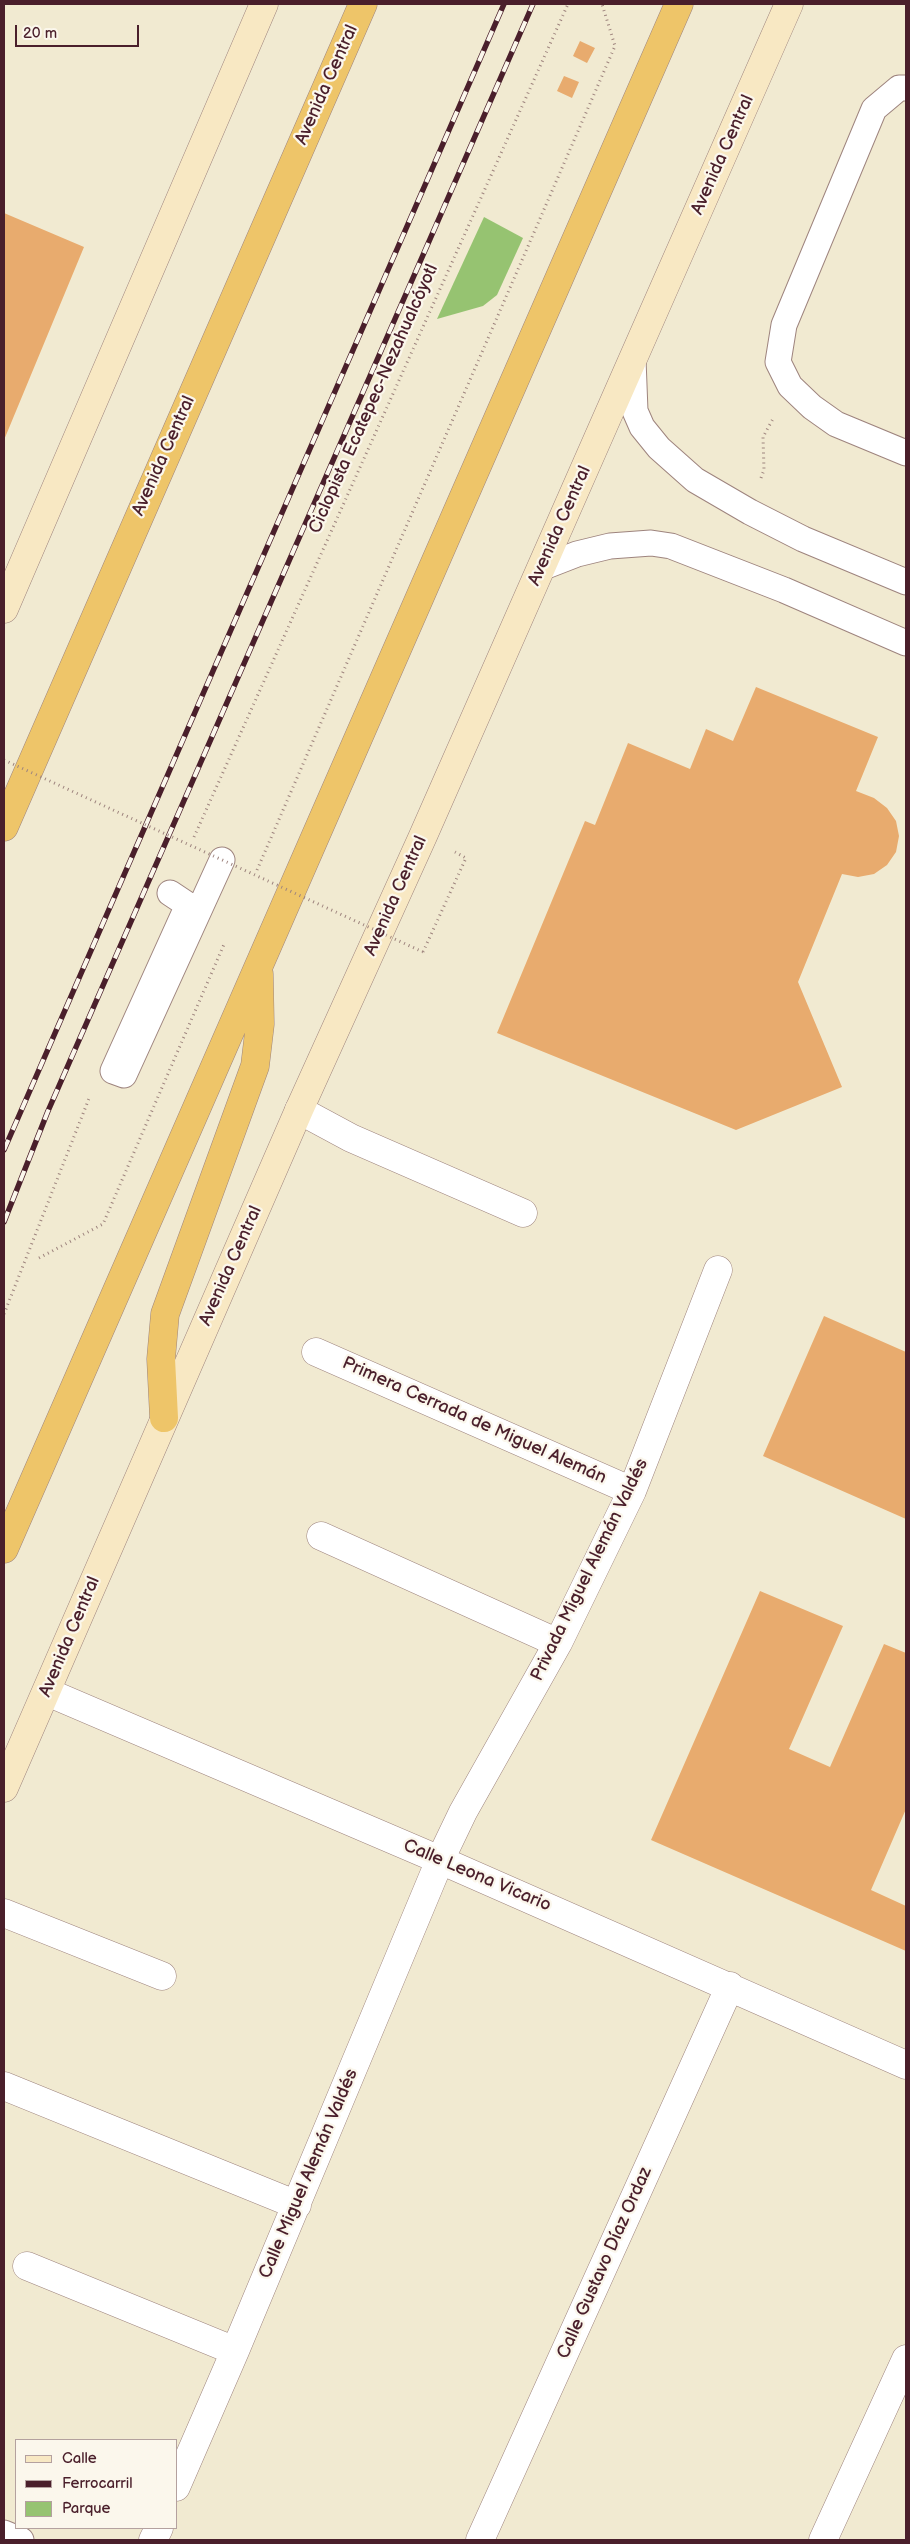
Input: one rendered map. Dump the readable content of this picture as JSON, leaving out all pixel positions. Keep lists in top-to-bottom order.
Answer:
{
  "streets": {
    "highway": ["Avenida Central"],
    "street": [
      "Primera Cerrada de Miguel Alemán",
      "Privada Miguel Alemán Valdés",
      "Calle Leona Vicario",
      "Calle Miguel Alemán Valdés",
      "Calle Gustavo Díaz Ordaz"
    ],
    "path": ["Ciclopista Ecatepec-Nezahualcóyotl"]
  },
  "crossings": [
    ["Avenida Central", "Calle Leona Vicario"],
    ["Primera Cerrada de Miguel Alemán", "Privada Miguel Alemán Valdés"],
    ["Privada Miguel Alemán Valdés", "Calle Leona Vicario"],
    ["Privada Miguel Alemán Valdés", "Calle Miguel Alemán Valdés"],
    ["Calle Leona Vicario", "Calle Miguel Alemán Valdés"],
    ["Calle Leona Vicario", "Calle Gustavo Díaz Ordaz"]
  ],
  "legend": ["Calle", "Ferrocarril", "Parque"],
  "scale_bar": "20 m"
}
